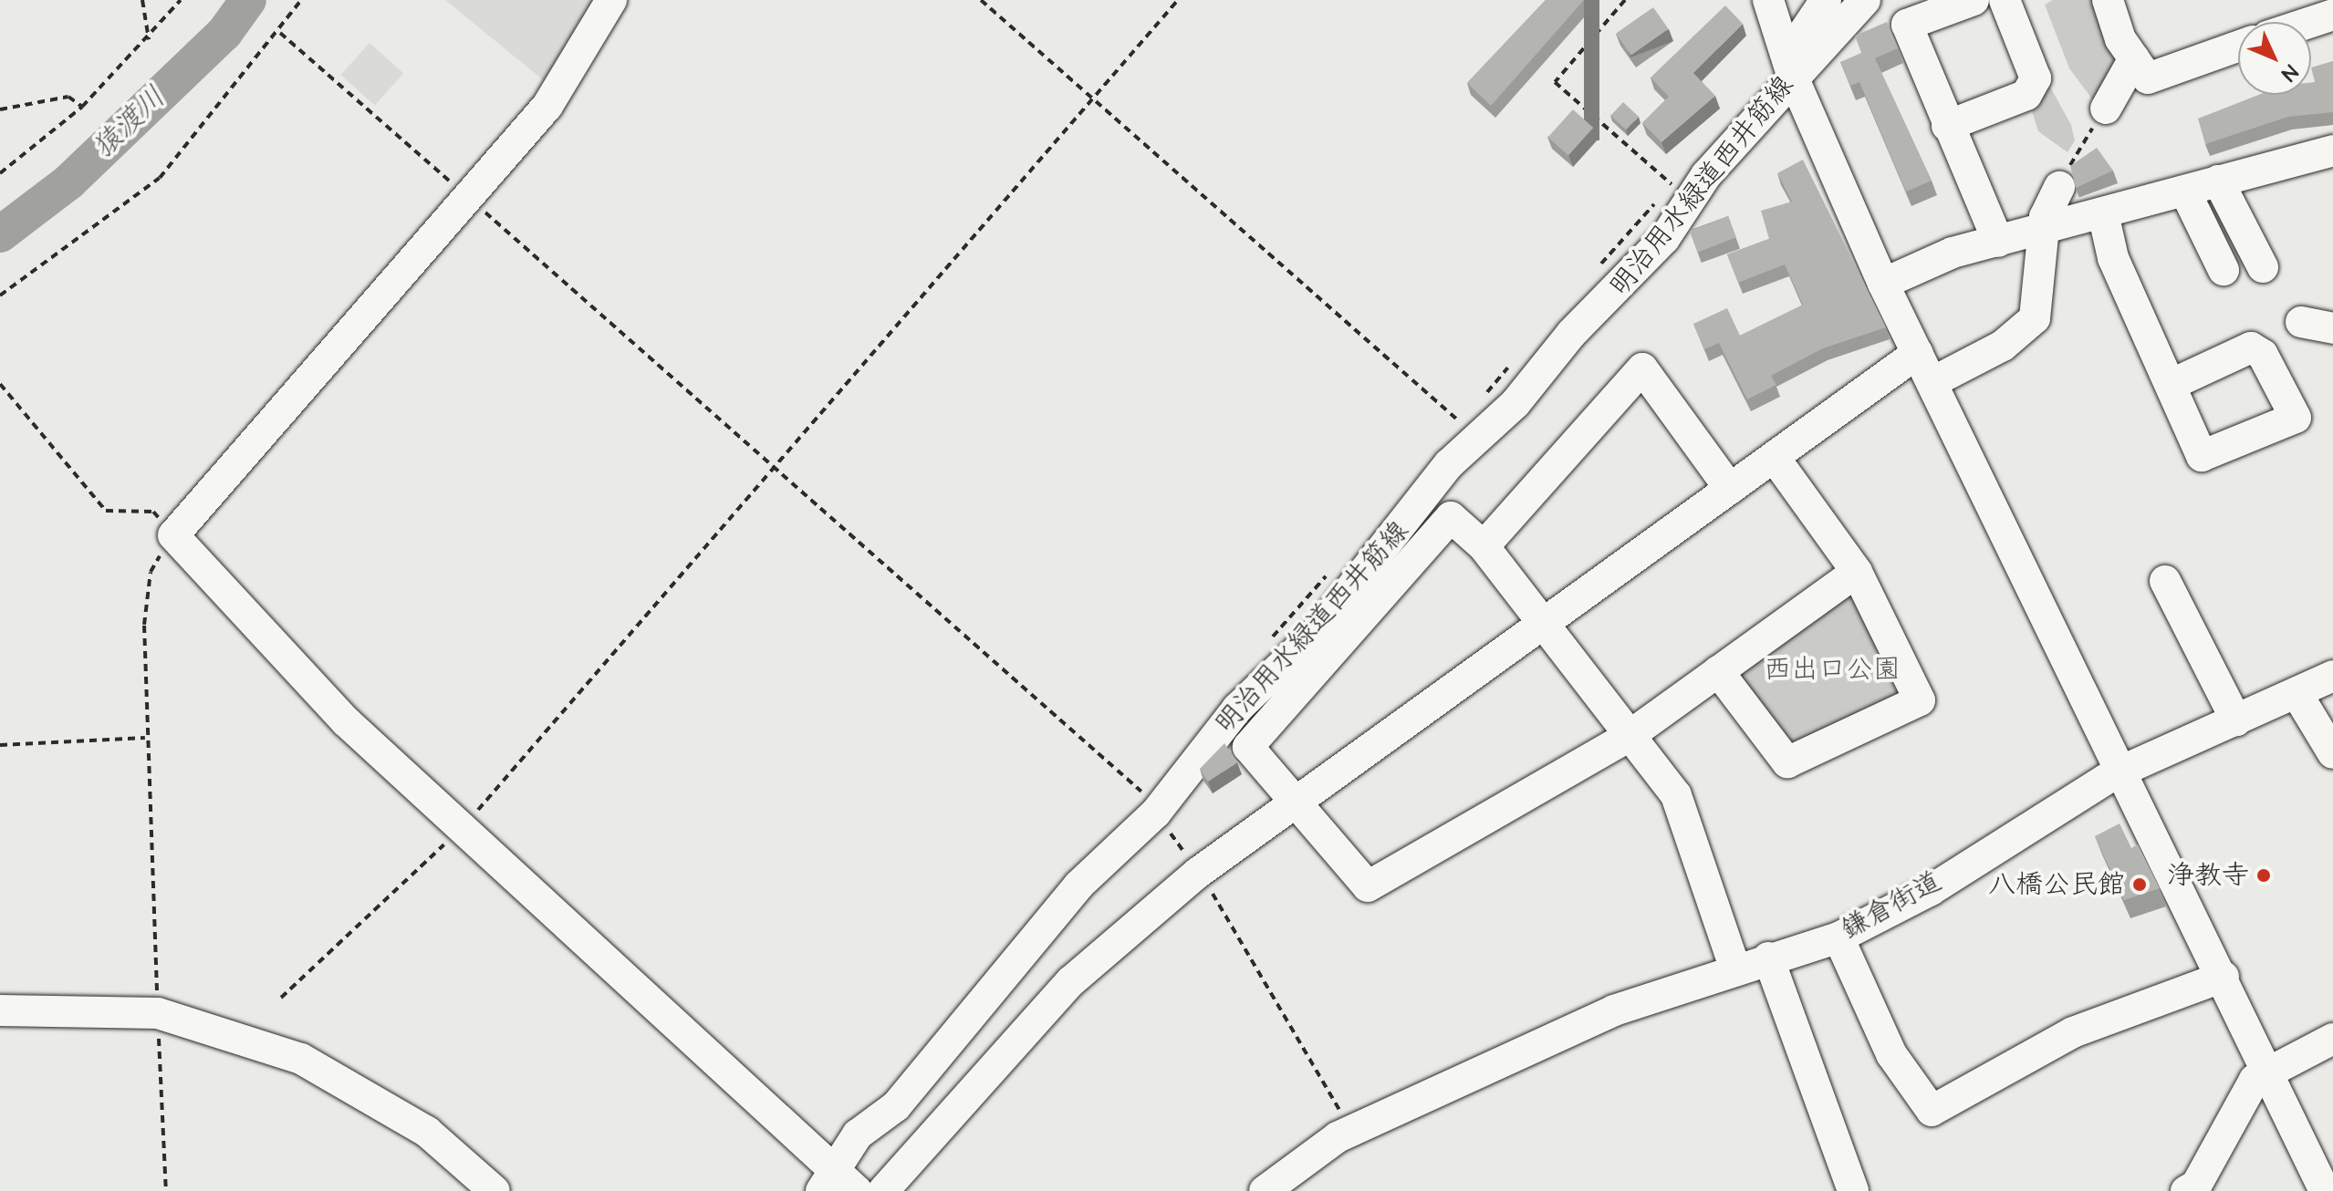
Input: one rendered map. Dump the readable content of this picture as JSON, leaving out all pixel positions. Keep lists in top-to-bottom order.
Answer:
{
  "streets": {
    "street": ["明治用水緑道西井筋線", "鎌倉街道"]
  },
  "water": ["猿渡川"],
  "parks": ["西出口公園"],
  "places": ["浄教寺", "八橋公民館"],
  "north": "bottom right"
}
